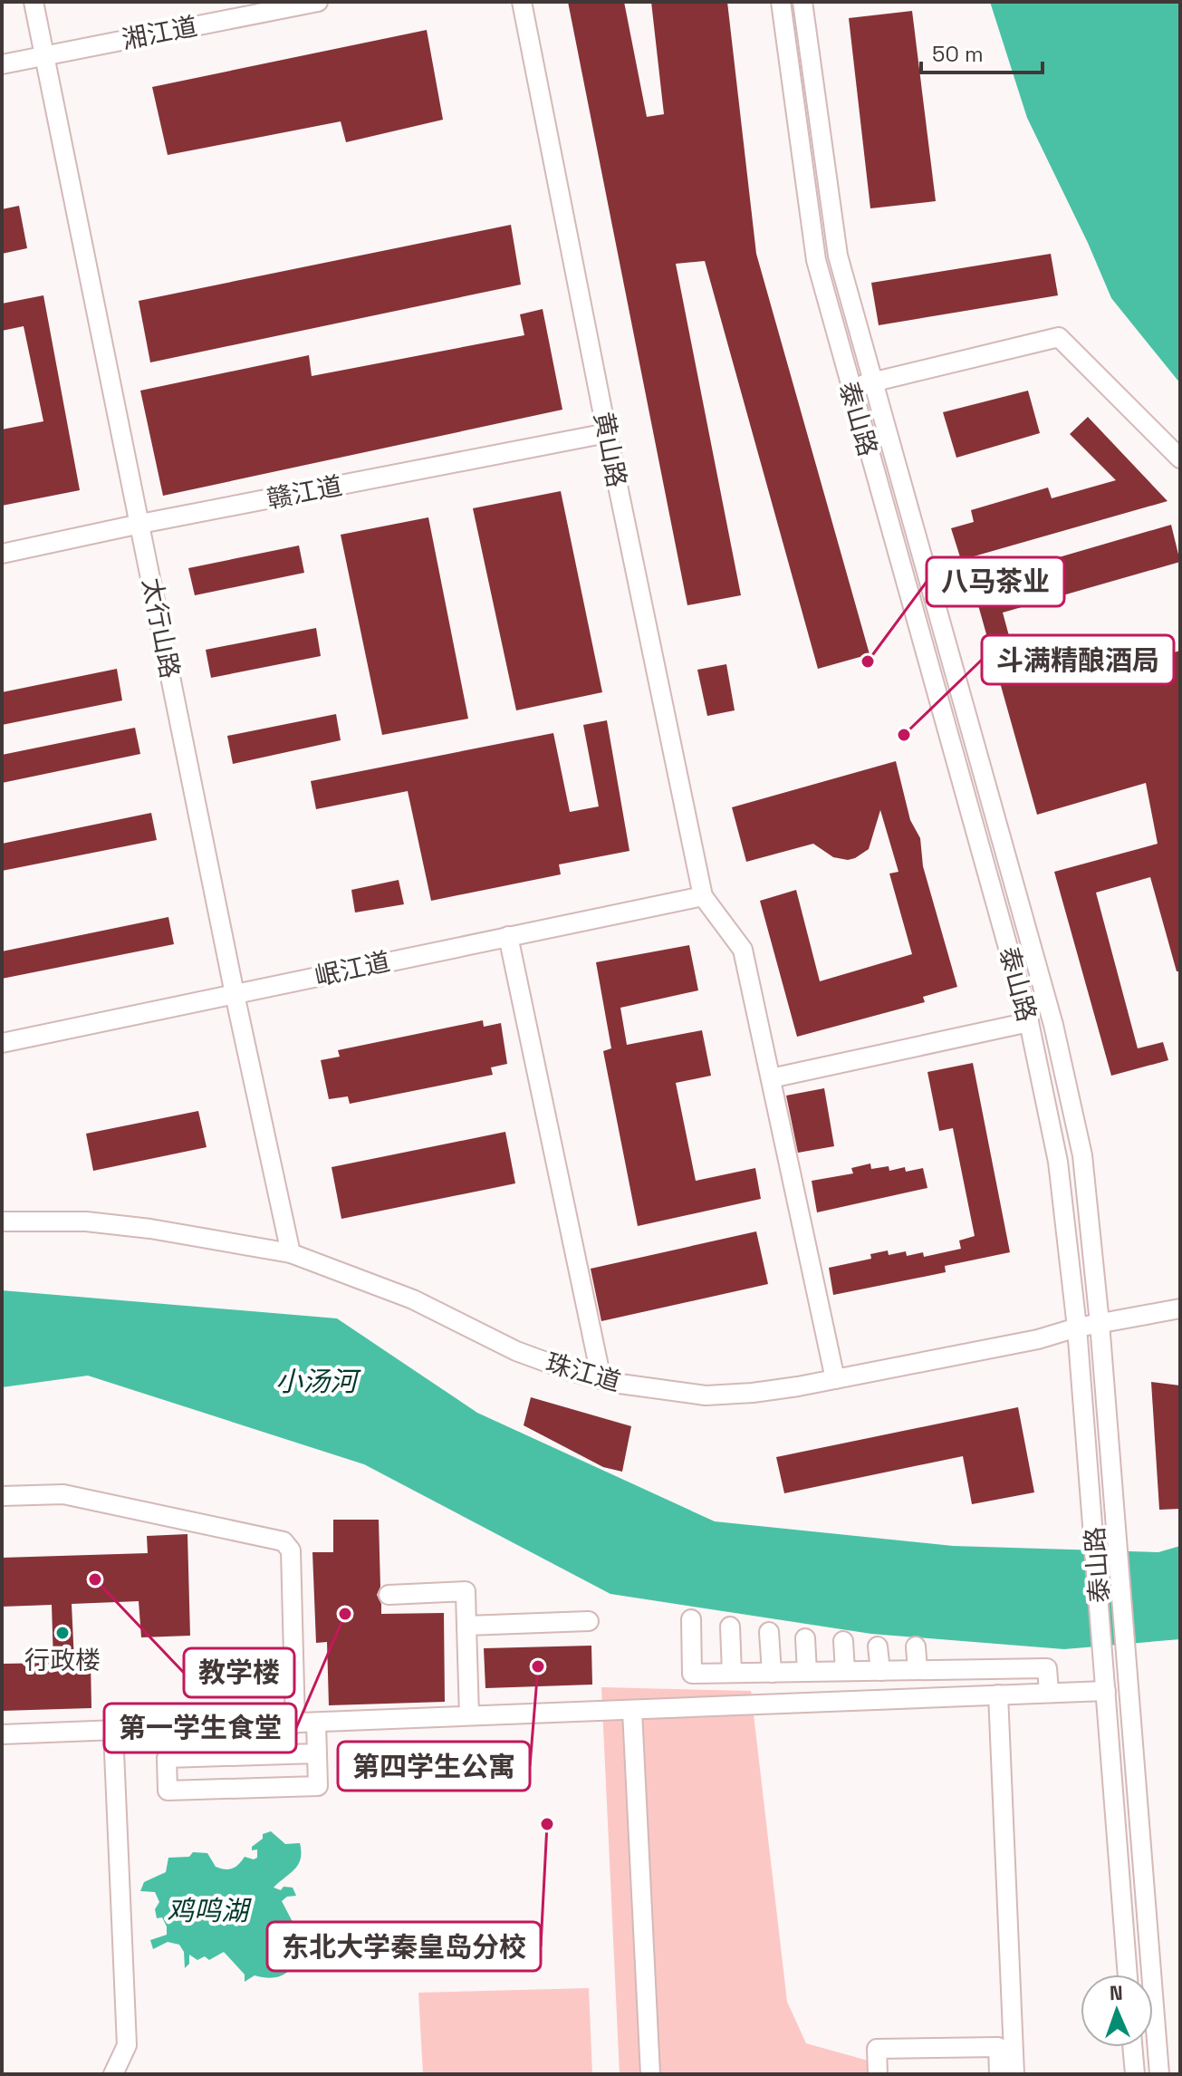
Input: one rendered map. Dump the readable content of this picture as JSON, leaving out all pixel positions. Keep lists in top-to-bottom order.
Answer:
{
  "streets": {
    "street": [
      "湘江道",
      "泰山路",
      "黄山路",
      "赣江道",
      "太行山路",
      "岷江道",
      "珠江道"
    ]
  },
  "crossings": [
    ["湘江道", "太行山路"],
    ["泰山路", "珠江道"],
    ["黄山路", "赣江道"],
    ["黄山路", "岷江道"],
    ["赣江道", "太行山路"],
    ["太行山路", "岷江道"],
    ["太行山路", "珠江道"]
  ],
  "water": ["小汤河", "鸡鸣湖"],
  "places": [
    "八马茶业",
    "斗满精酿酒局",
    "教学楼",
    "第一学生食堂",
    "行政楼",
    "第四学生公寓",
    "东北大学秦皇岛分校"
  ],
  "scale_bar": "50 m",
  "north": "top"
}
